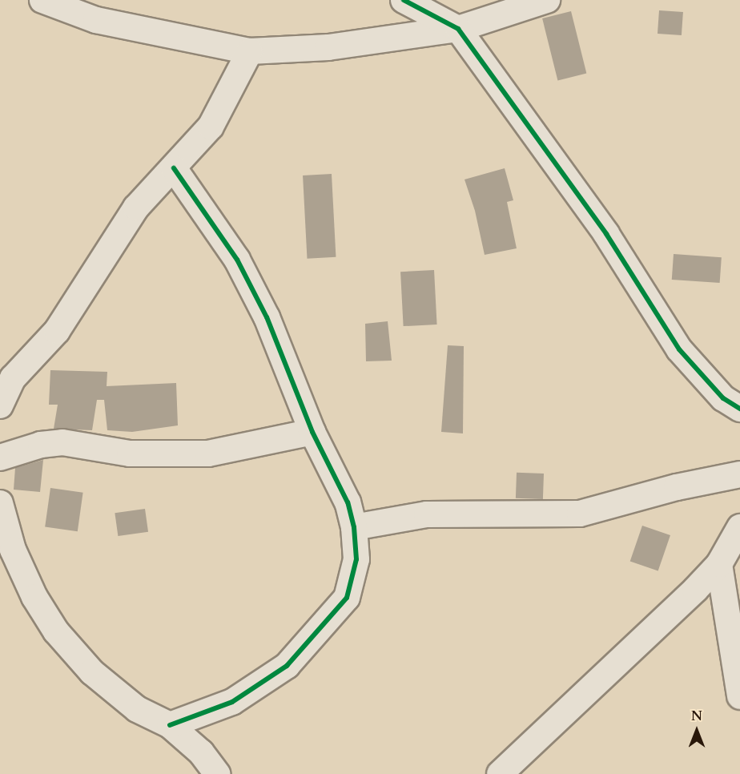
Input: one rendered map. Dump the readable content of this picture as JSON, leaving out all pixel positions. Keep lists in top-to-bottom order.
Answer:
{
  "north": "top"
}
